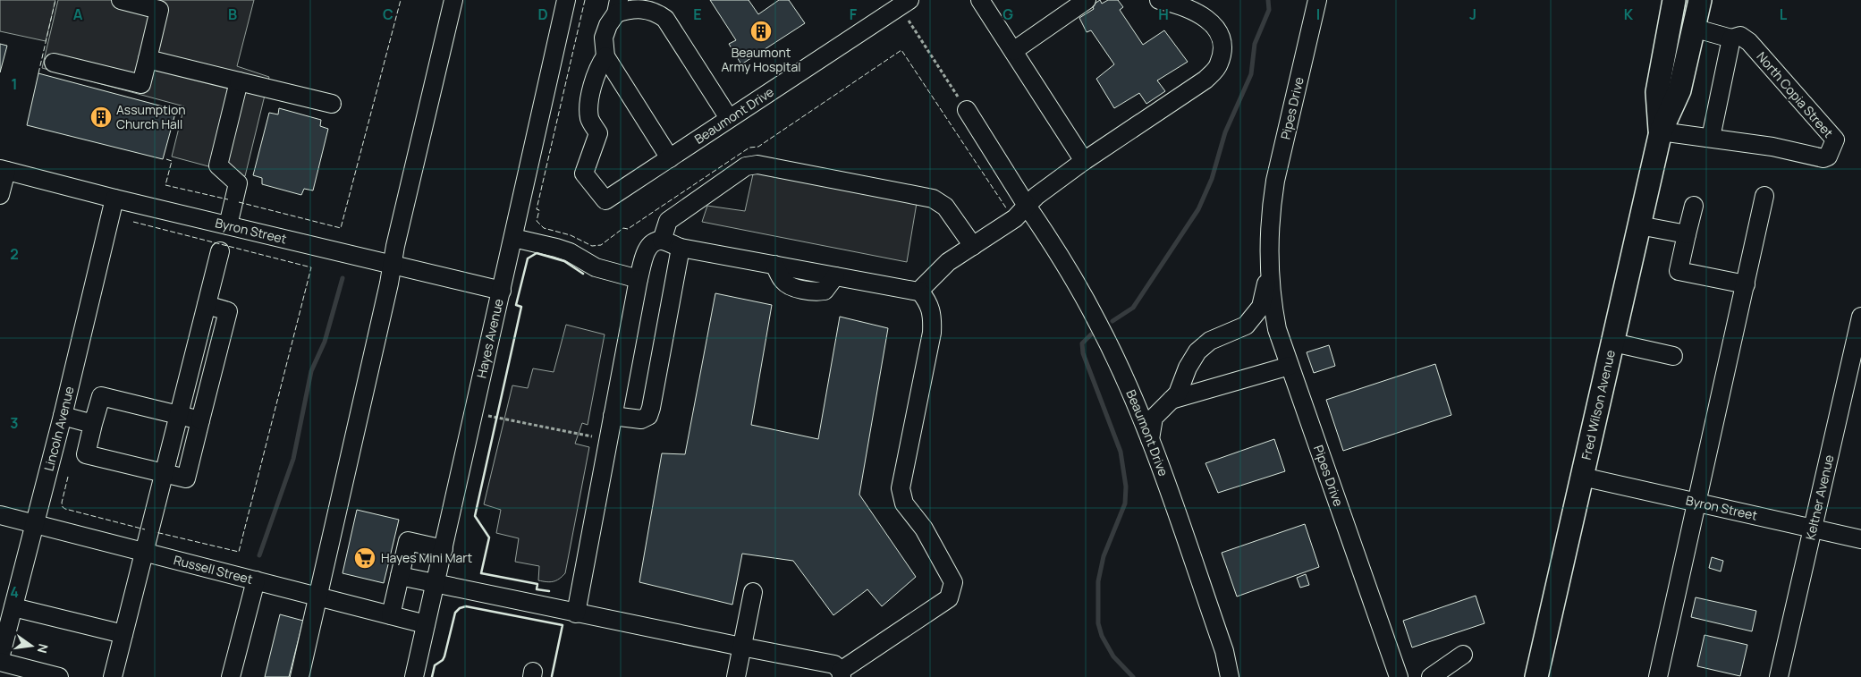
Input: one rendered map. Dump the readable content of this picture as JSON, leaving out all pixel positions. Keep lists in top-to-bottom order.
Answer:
{
  "streets": {
    "main road": ["Fred Wilson Avenue"],
    "street": [
      "North Copia Street",
      "Pipes Drive",
      "Beaumont Drive",
      "Byron Street",
      "Hayes Avenue",
      "Lincoln Avenue",
      "Keltner Avenue",
      "Russell Street"
    ]
  },
  "crossings": [
    ["North Copia Street", "Fred Wilson Avenue"],
    ["Pipes Drive", "Beaumont Drive"],
    ["Byron Street", "Hayes Avenue"],
    ["Byron Street", "Fred Wilson Avenue"],
    ["Byron Street", "Lincoln Avenue"],
    ["Byron Street", "Keltner Avenue"],
    ["Hayes Avenue", "Russell Street"],
    ["Lincoln Avenue", "Russell Street"]
  ],
  "places": {
    "building": ["Beaumont Army Hospital", "Assumption Church Hall"],
    "supermarket": ["Hayes Mini Mart"]
  },
  "north": "right",
  "grid": {
    "columns": [
      "A",
      "B",
      "C",
      "D",
      "E",
      "F",
      "G",
      "H",
      "I",
      "J",
      "K",
      "L"
    ],
    "rows": [
      "1",
      "2",
      "3",
      "4"
    ]
  }
}
